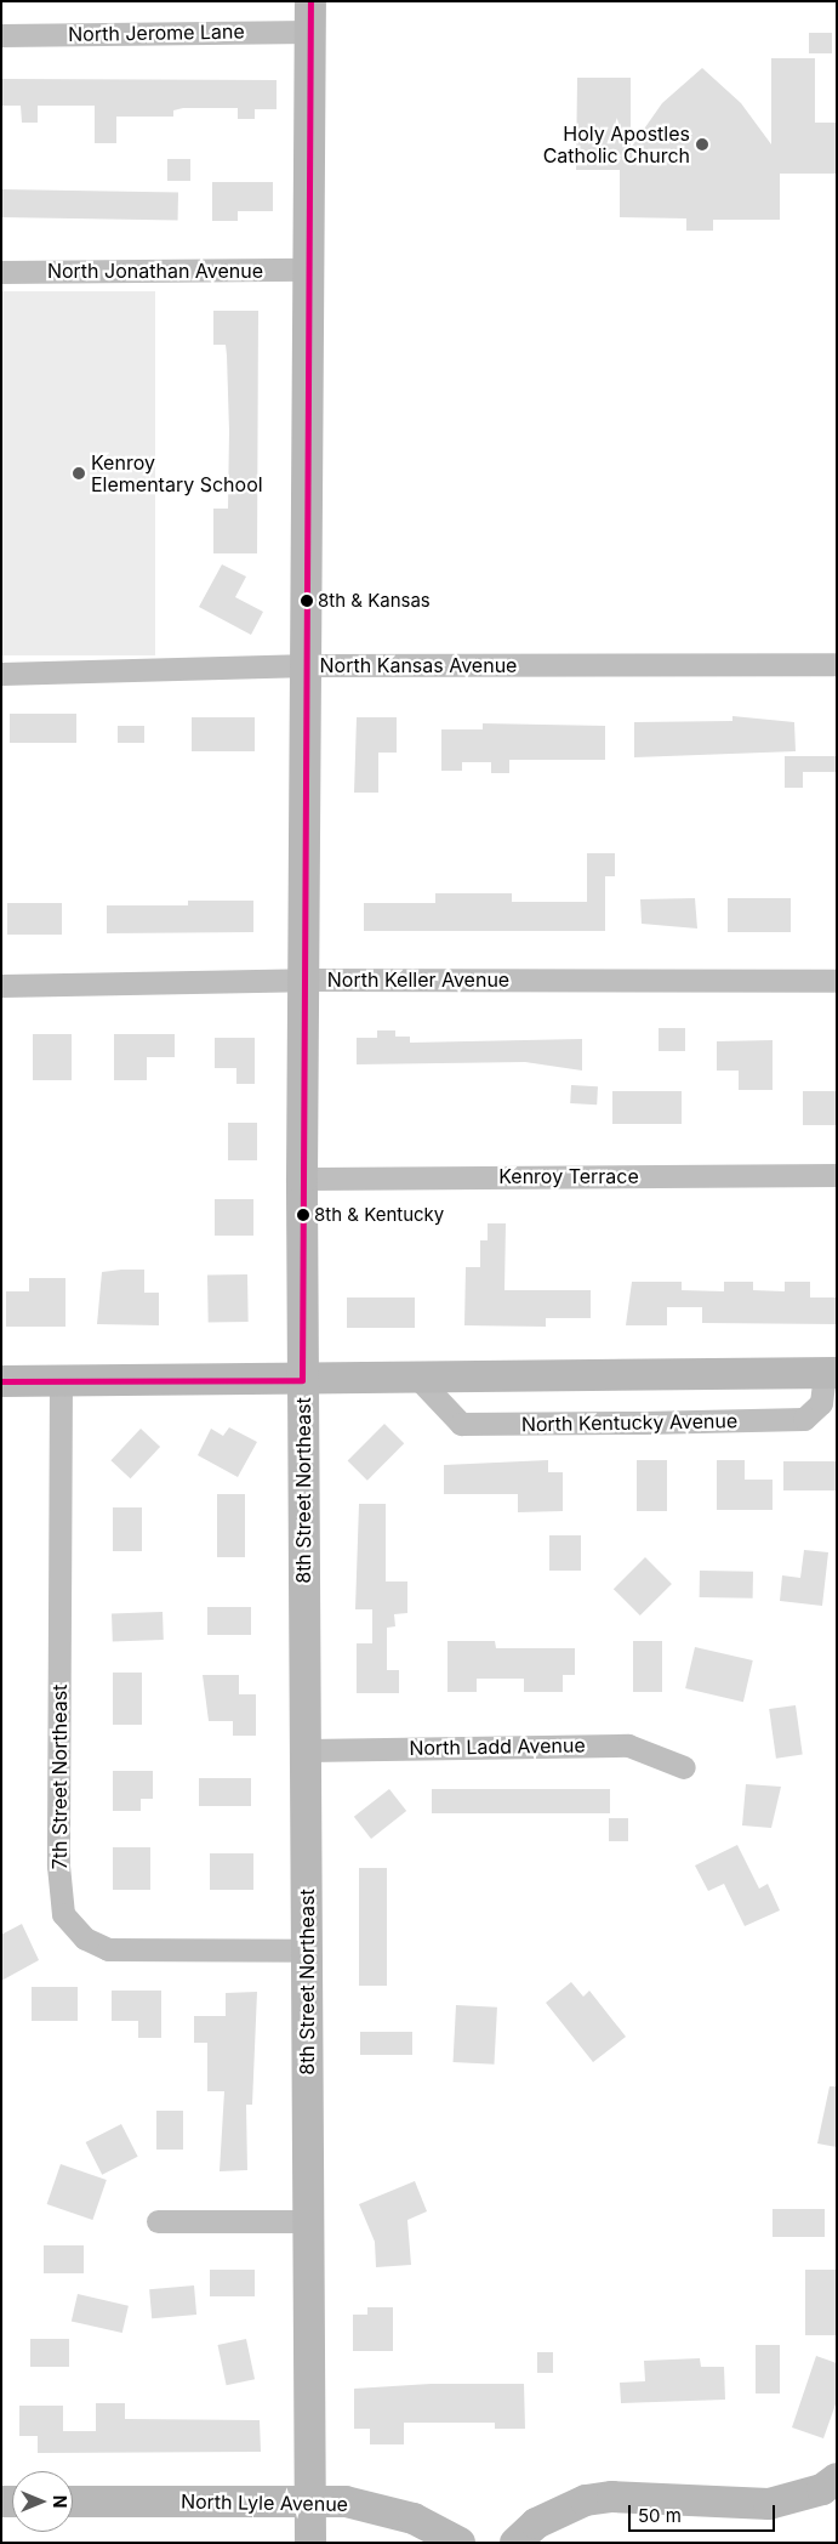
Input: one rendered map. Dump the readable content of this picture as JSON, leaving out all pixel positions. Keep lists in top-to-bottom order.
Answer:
{
  "streets": {
    "street": [
      "North Jerome Lane",
      "North Jonathan Avenue",
      "North Kansas Avenue",
      "North Keller Avenue",
      "Kenroy Terrace",
      "North Kentucky Avenue",
      "8th Street Northeast",
      "North Ladd Avenue",
      "7th Street Northeast",
      "North Lyle Avenue"
    ]
  },
  "crossings": [
    ["North Jerome Lane", "8th Street Northeast"],
    ["North Jonathan Avenue", "8th Street Northeast"],
    ["North Kansas Avenue", "8th Street Northeast"],
    ["North Keller Avenue", "8th Street Northeast"],
    ["Kenroy Terrace", "8th Street Northeast"],
    ["North Kentucky Avenue", "8th Street Northeast"],
    ["North Kentucky Avenue", "7th Street Northeast"],
    ["8th Street Northeast", "North Ladd Avenue"],
    ["8th Street Northeast", "7th Street Northeast"],
    ["8th Street Northeast", "North Lyle Avenue"]
  ],
  "places": [
    "Holy Apostles Catholic Church",
    "Kenroy Elementary School",
    "8th & Kansas",
    "8th & Kentucky"
  ],
  "scale_bar": "50 m",
  "north": "right"
}
